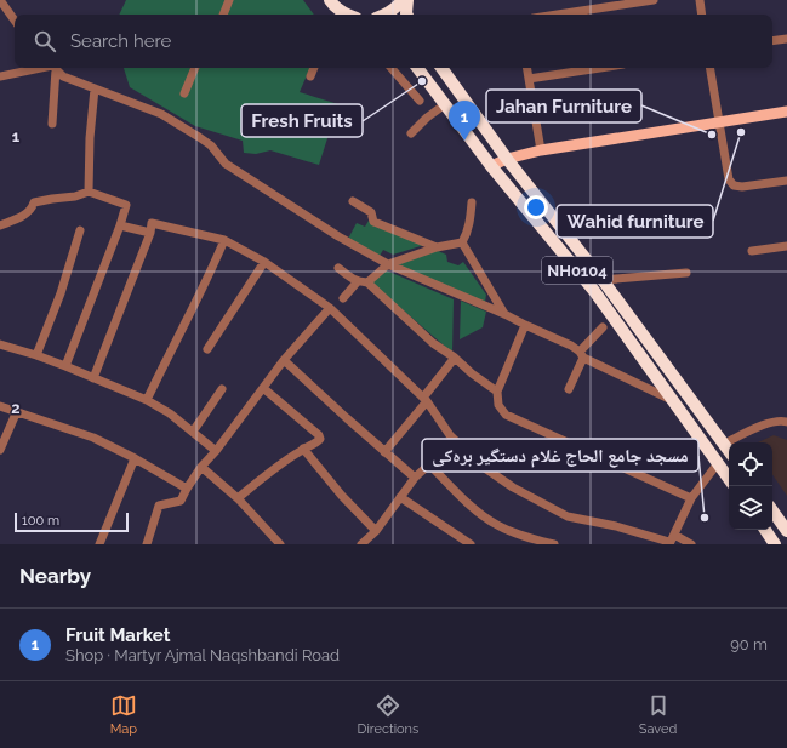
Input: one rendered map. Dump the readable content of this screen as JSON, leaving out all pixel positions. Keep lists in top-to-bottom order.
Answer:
{
  "streets": {
    "highway": ["NH0104"]
  },
  "places": [
    "Fresh Fruits",
    "Wahid furniture",
    "Jahan Furniture",
    "مسجد جامع الحاج غلام دستگیر بره‌کی"
  ],
  "scale_bar": "100 m",
  "page": {
    "search": "Search here",
    "pins": "1",
    "scale": "100 m",
    "heading": "Nearby",
    "list": [
      {
        "mark": "1",
        "name": "Fruit Market",
        "note": "Shop · Martyr Ajmal Naqshbandi Road",
        "value": "90 m"
      }
    ],
    "nav": ["Map", "Directions", "Saved"]
  },
  "grid": {
    "rows": ["1", "2"]
  }
}
